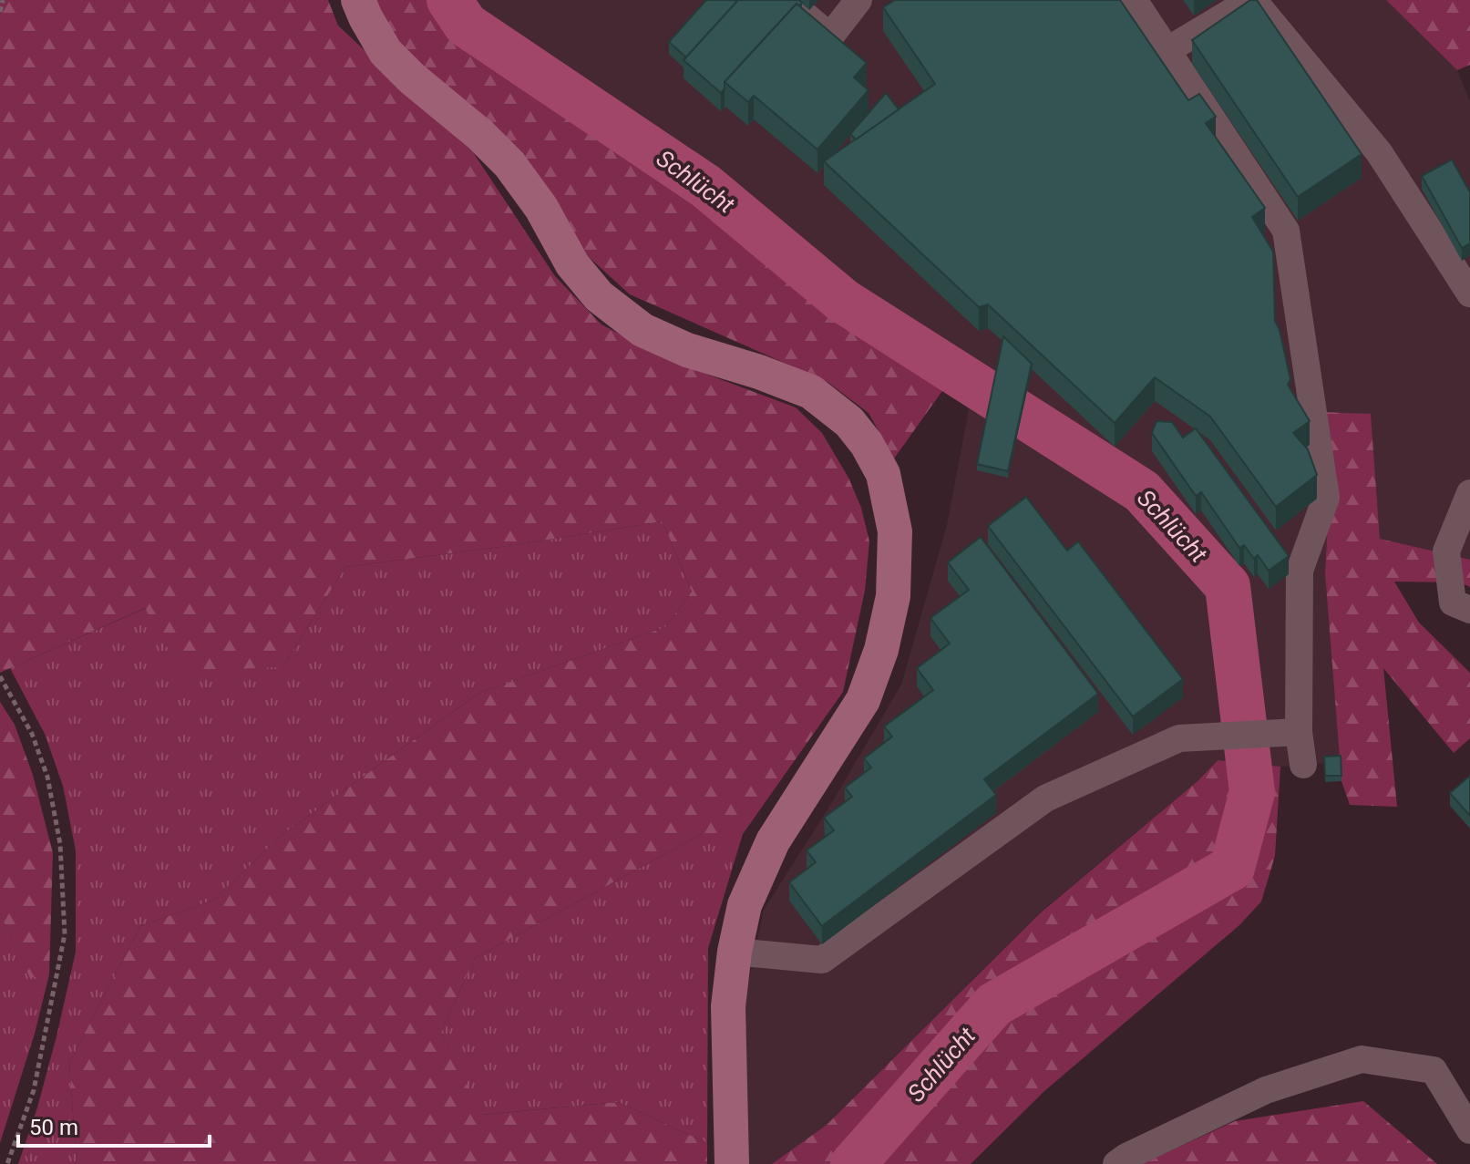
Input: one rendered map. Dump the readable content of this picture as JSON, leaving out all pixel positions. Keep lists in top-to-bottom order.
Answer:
{
  "water": ["Schlücht"],
  "scale_bar": "50 m"
}
